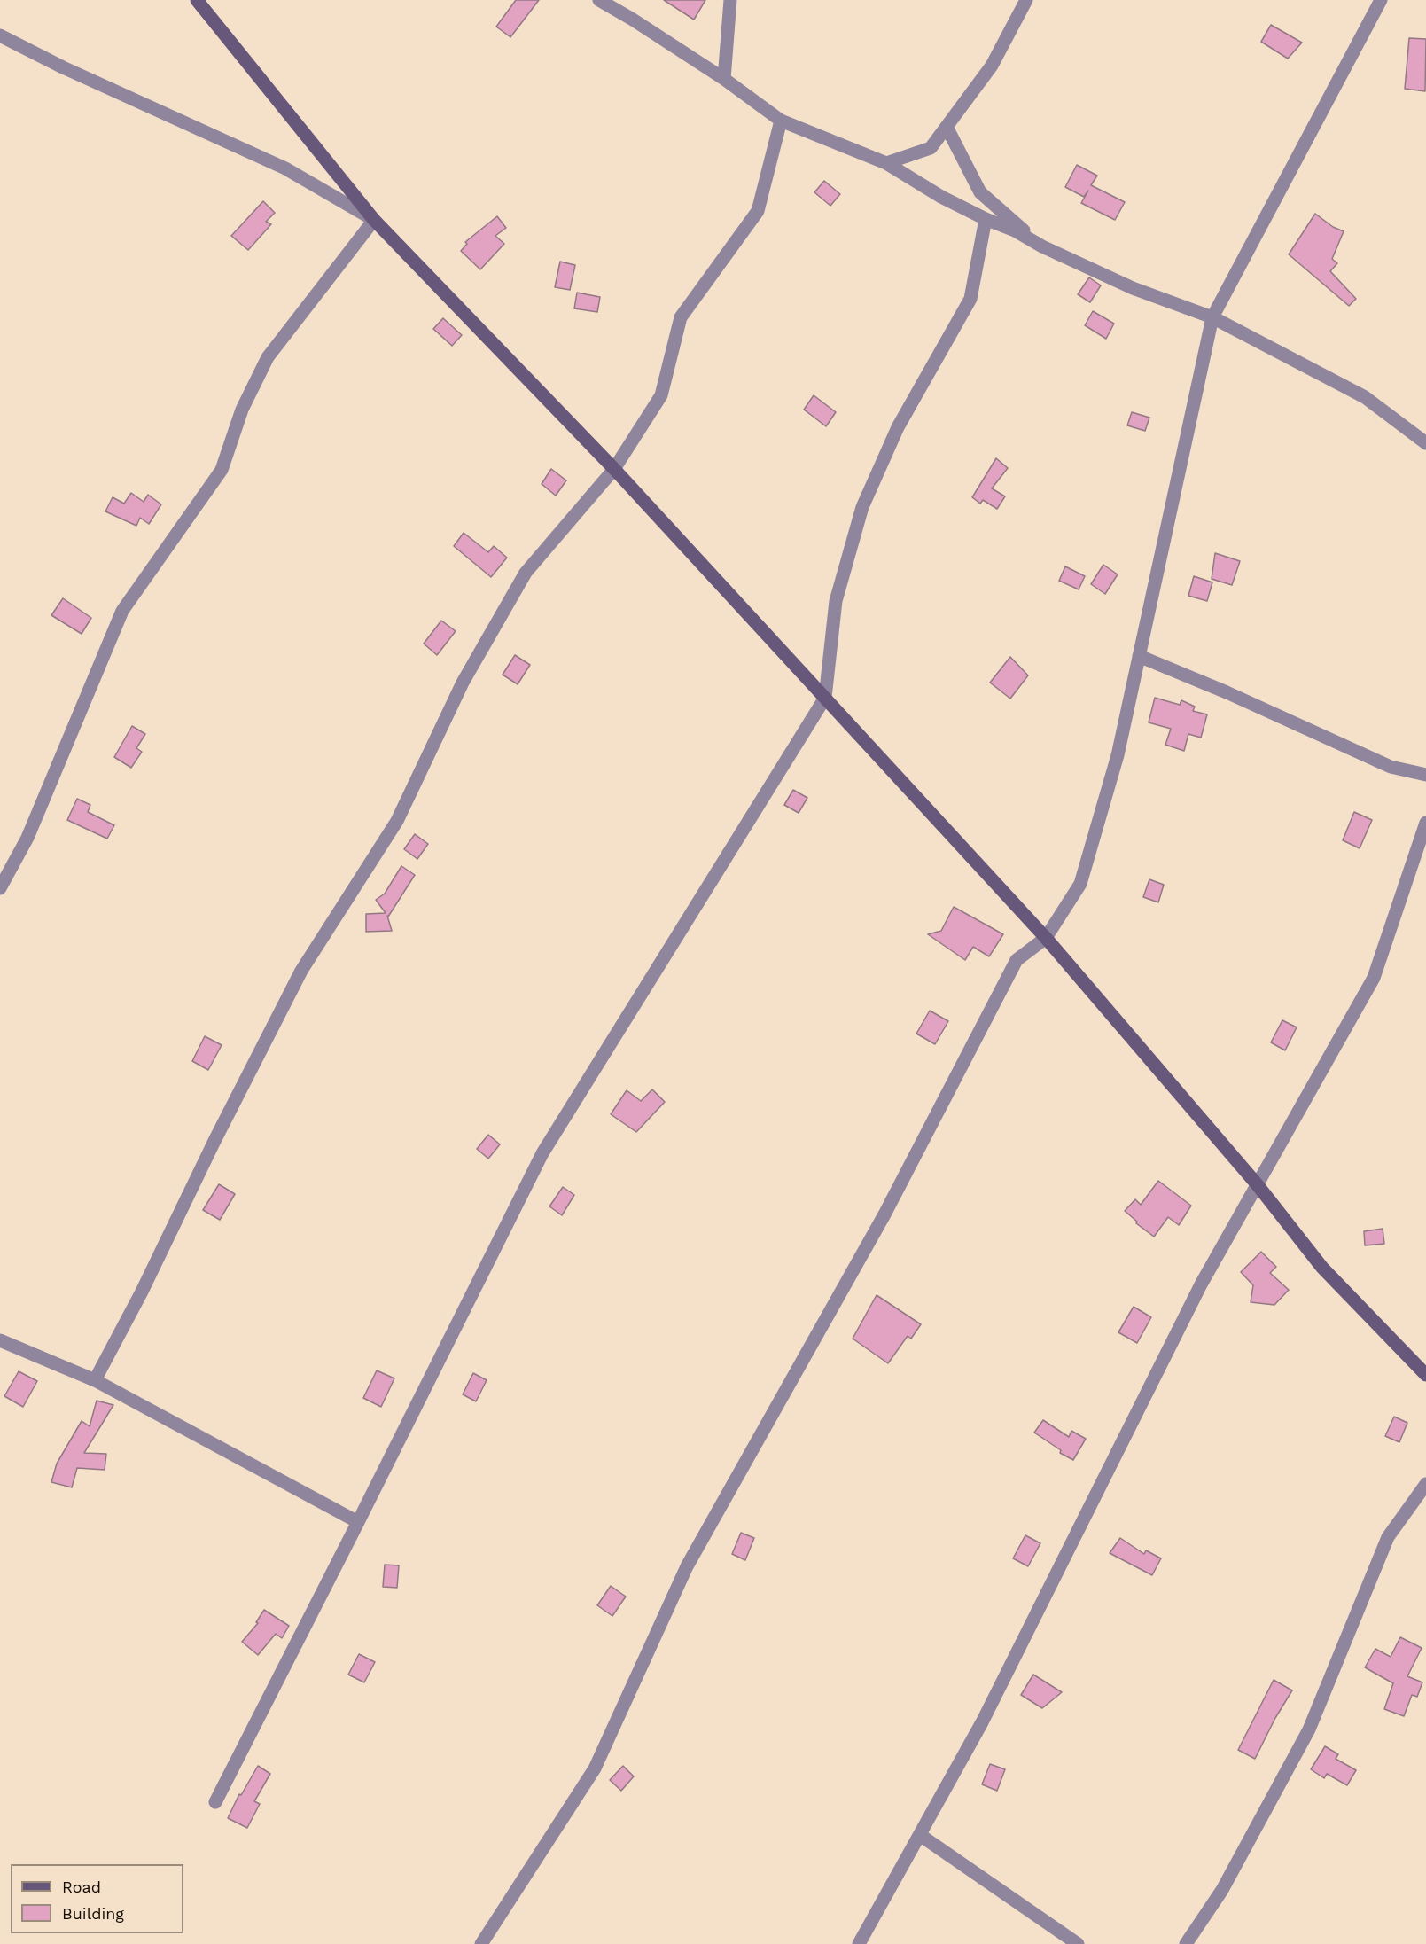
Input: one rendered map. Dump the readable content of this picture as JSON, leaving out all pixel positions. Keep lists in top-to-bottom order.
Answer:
{
  "legend": ["Road", "Building"]
}
